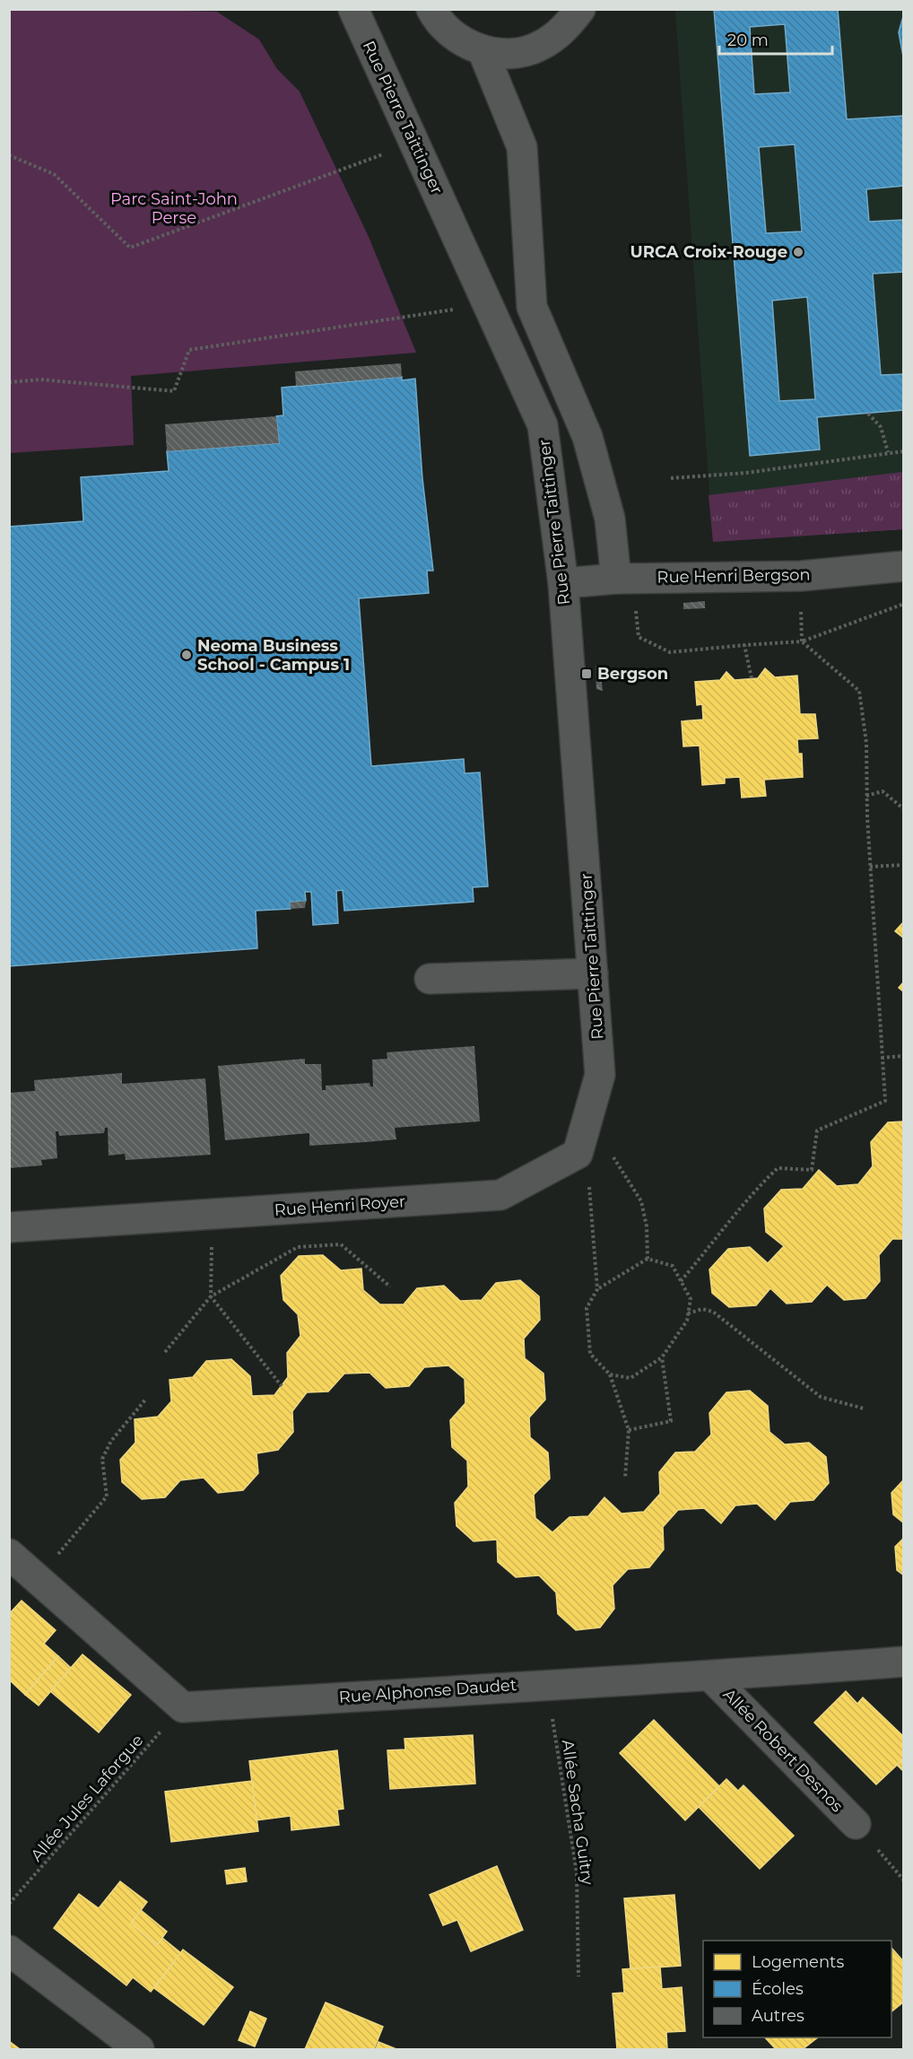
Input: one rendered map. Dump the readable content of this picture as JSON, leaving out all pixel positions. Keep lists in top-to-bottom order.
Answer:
{
  "streets": {
    "street": [
      "Rue Pierre Taittinger",
      "Rue Henri Bergson",
      "Rue Henri Royer",
      "Rue Alphonse Daudet",
      "Allée Robert Desnos"
    ],
    "path": ["Allée Jules Laforgue", "Allée Sacha Guitry"]
  },
  "crossings": [
    ["Rue Pierre Taittinger", "Rue Henri Bergson"],
    ["Rue Pierre Taittinger", "Rue Henri Royer"],
    ["Rue Alphonse Daudet", "Allée Robert Desnos"],
    ["Rue Alphonse Daudet", "Allée Jules Laforgue"],
    ["Rue Alphonse Daudet", "Allée Sacha Guitry"]
  ],
  "parks": ["Parc Saint-John Perse"],
  "places": {
    "other": ["URCA Croix-Rouge", "Neoma Business School - Campus 1"],
    "transit": ["Bergson"]
  },
  "legend": ["Logements", "Écoles", "Autres"],
  "scale_bar": "20 m"
}
